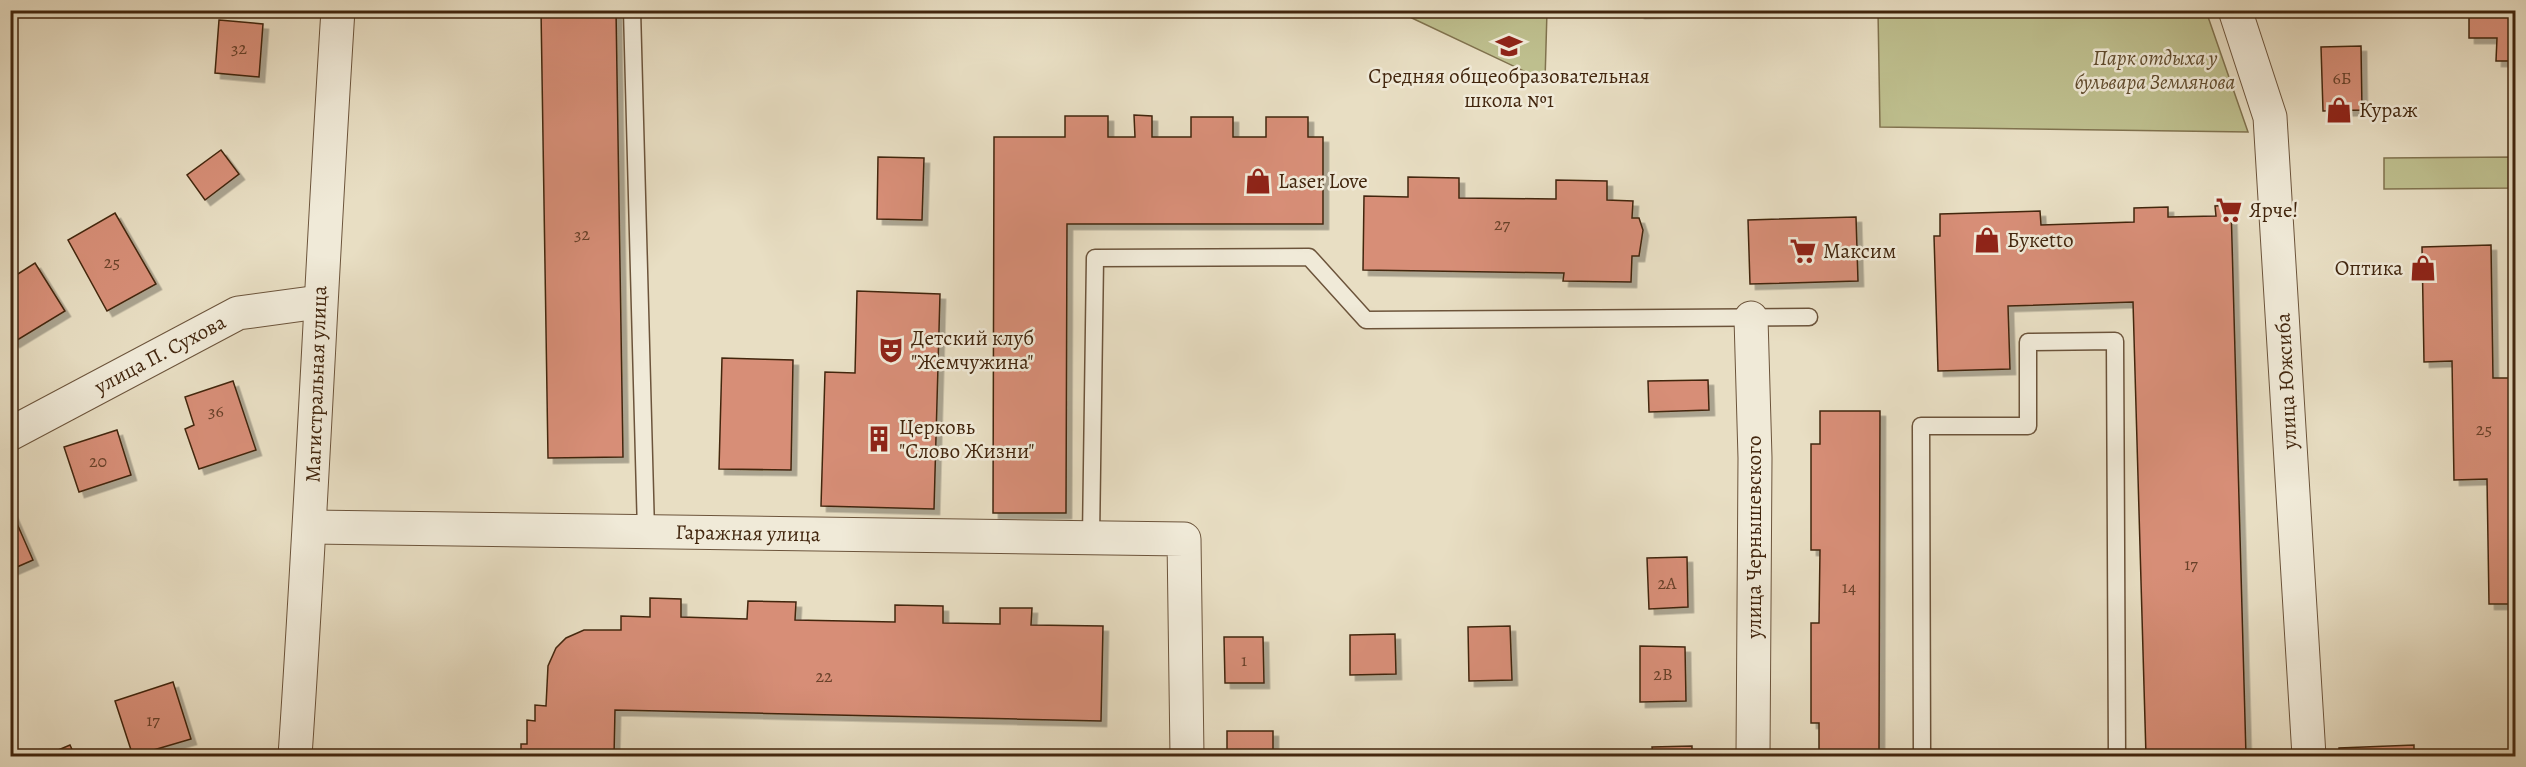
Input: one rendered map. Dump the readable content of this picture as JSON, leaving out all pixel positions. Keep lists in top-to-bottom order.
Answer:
{
  "streets": {
    "street": [
      "улица П. Сухова",
      "улица Южсиба",
      "Магистральная улица",
      "Гаражная улица",
      "улица Чернышевского"
    ]
  },
  "crossings": [
    ["улица П. Сухова", "Магистральная улица"],
    ["Магистральная улица", "Гаражная улица"]
  ],
  "parks": ["Парк отдыха у бульвара Землянова"],
  "places": {
    "school or university": ["Средняя общеобразовательная школа №1"],
    "shop": [
      "Кураж",
      "Laser Love",
      "Букеttо",
      "Оптика"
    ],
    "supermarket": ["Ярче!", "Максим"],
    "theatre": ["Детский клуб \"Жемчужина\""],
    "building": ["Церковь \"Слово Жизни\""]
  },
  "house_numbers": [
    "32",
    "6Б",
    "27",
    "32",
    "25",
    "36",
    "25",
    "20",
    "17",
    "2А",
    "14",
    "1",
    "2В",
    "22",
    "17"
  ]
}
